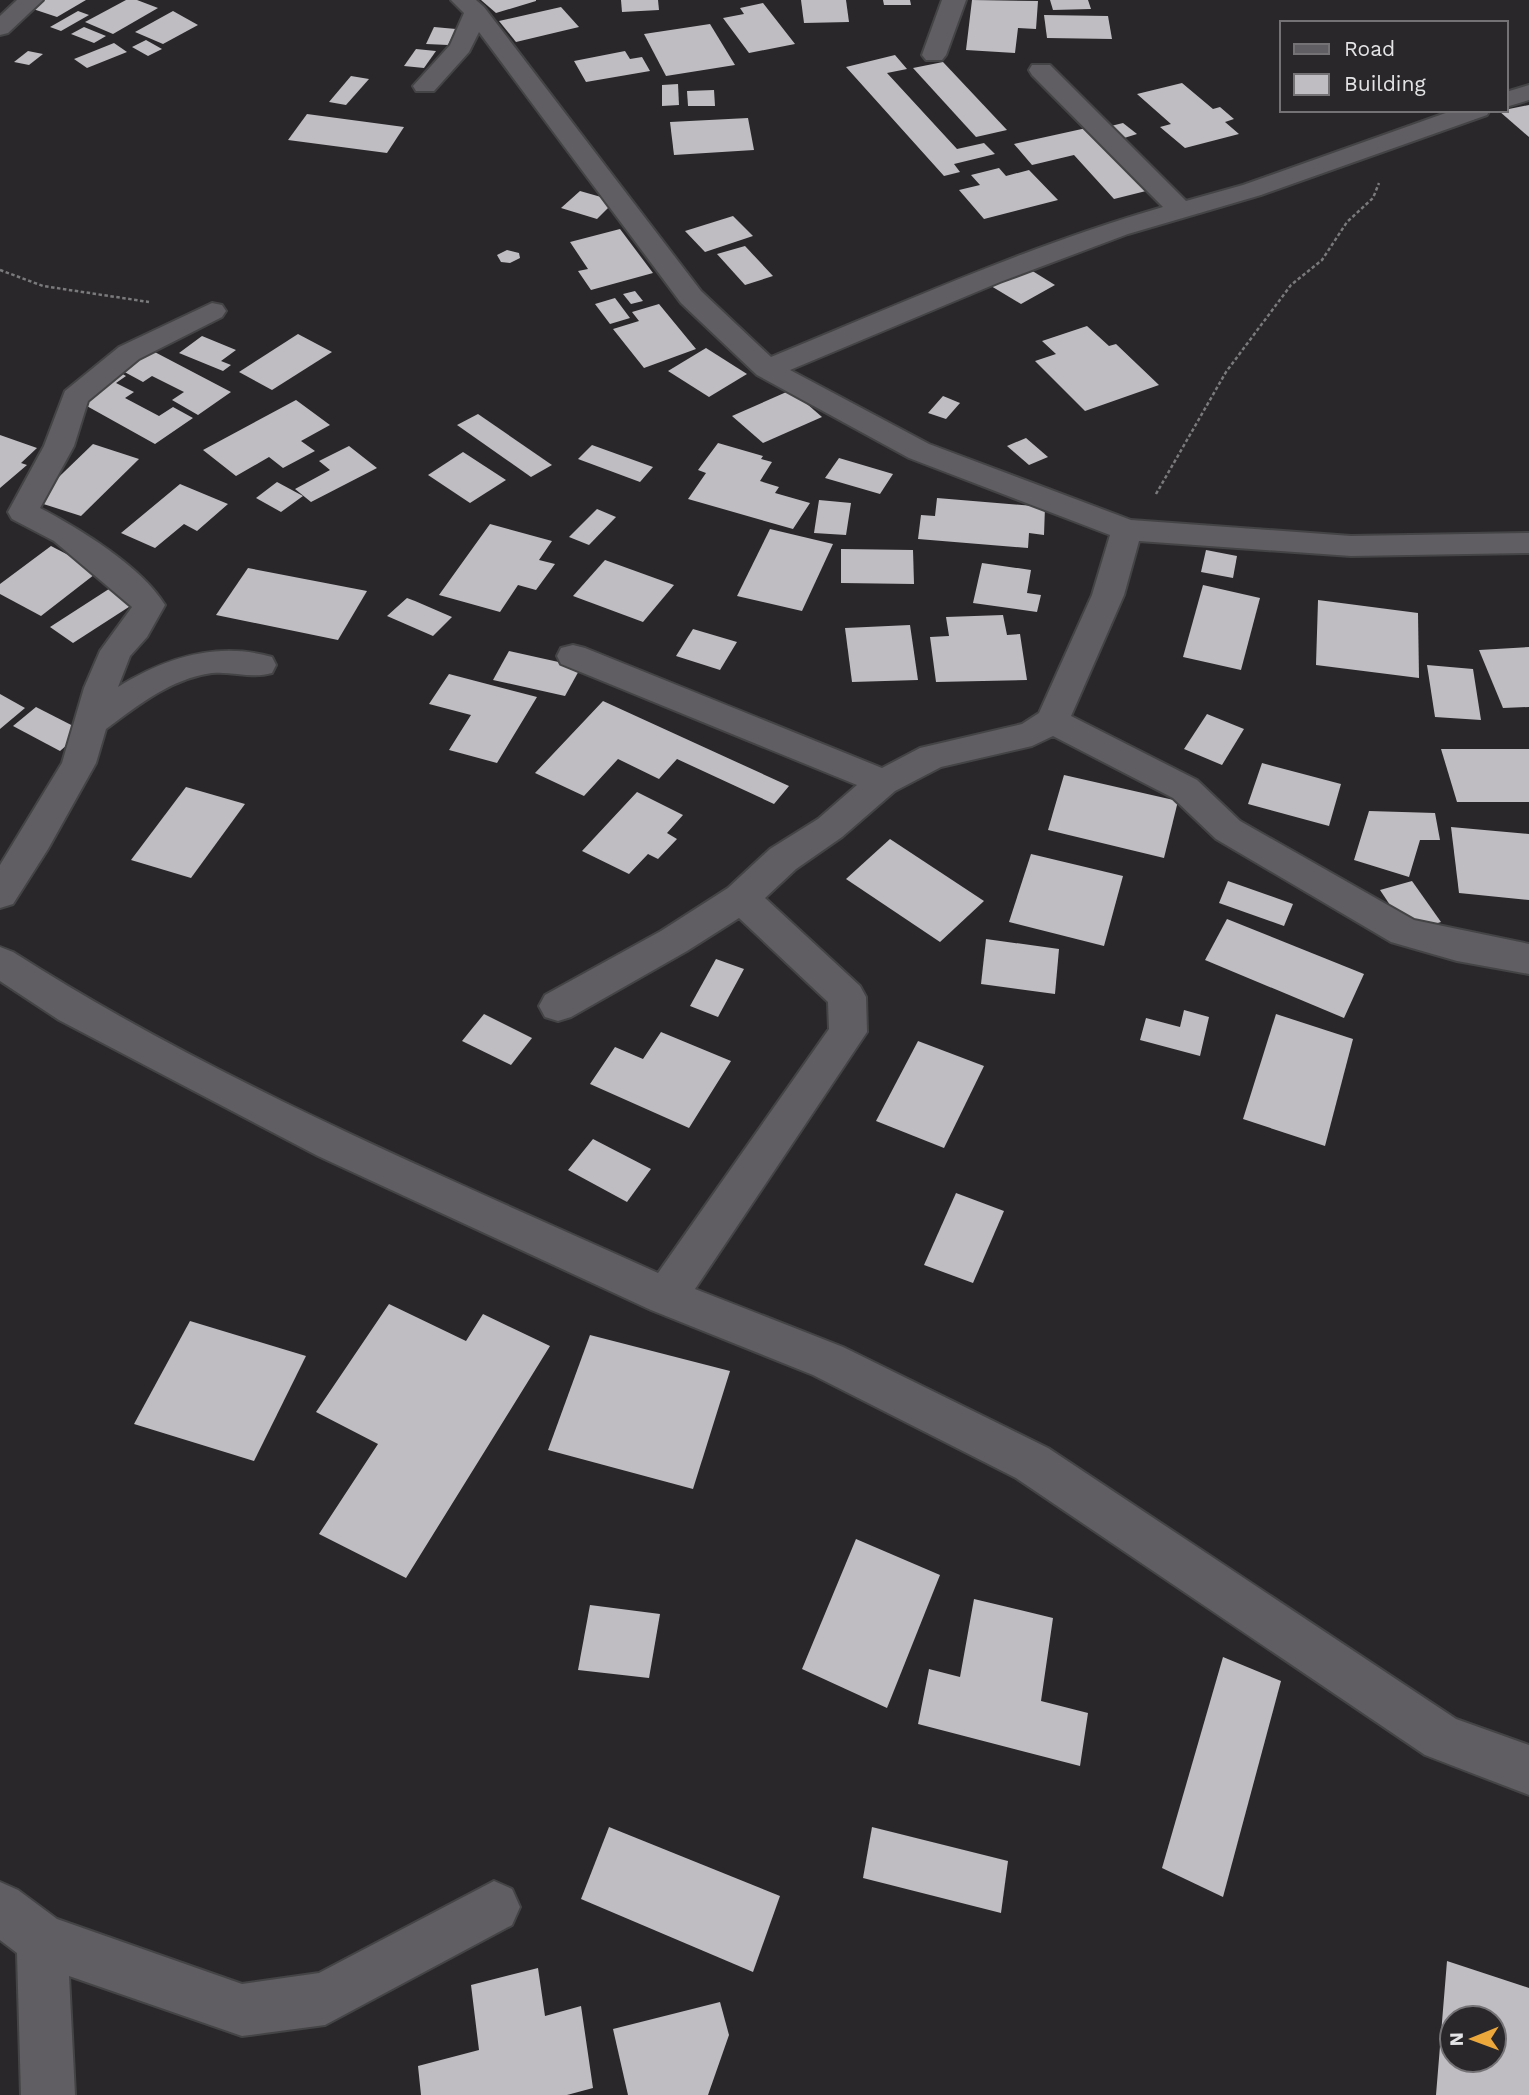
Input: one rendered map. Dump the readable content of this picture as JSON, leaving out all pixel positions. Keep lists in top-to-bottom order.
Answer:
{
  "legend": ["Road", "Building"],
  "north": "left"
}
